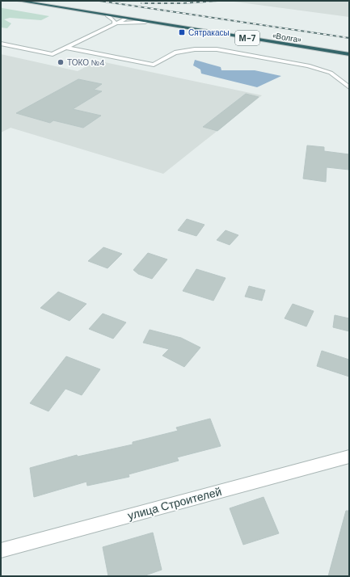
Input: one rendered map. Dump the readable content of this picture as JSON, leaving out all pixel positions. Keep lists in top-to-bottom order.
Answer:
{
  "streets": {
    "highway": ["«Волга»", "М-7"],
    "street": ["улица Строителей"]
  },
  "places": {
    "transit": ["Сятракасы"],
    "other": ["ТОКО №4"]
  }
}
